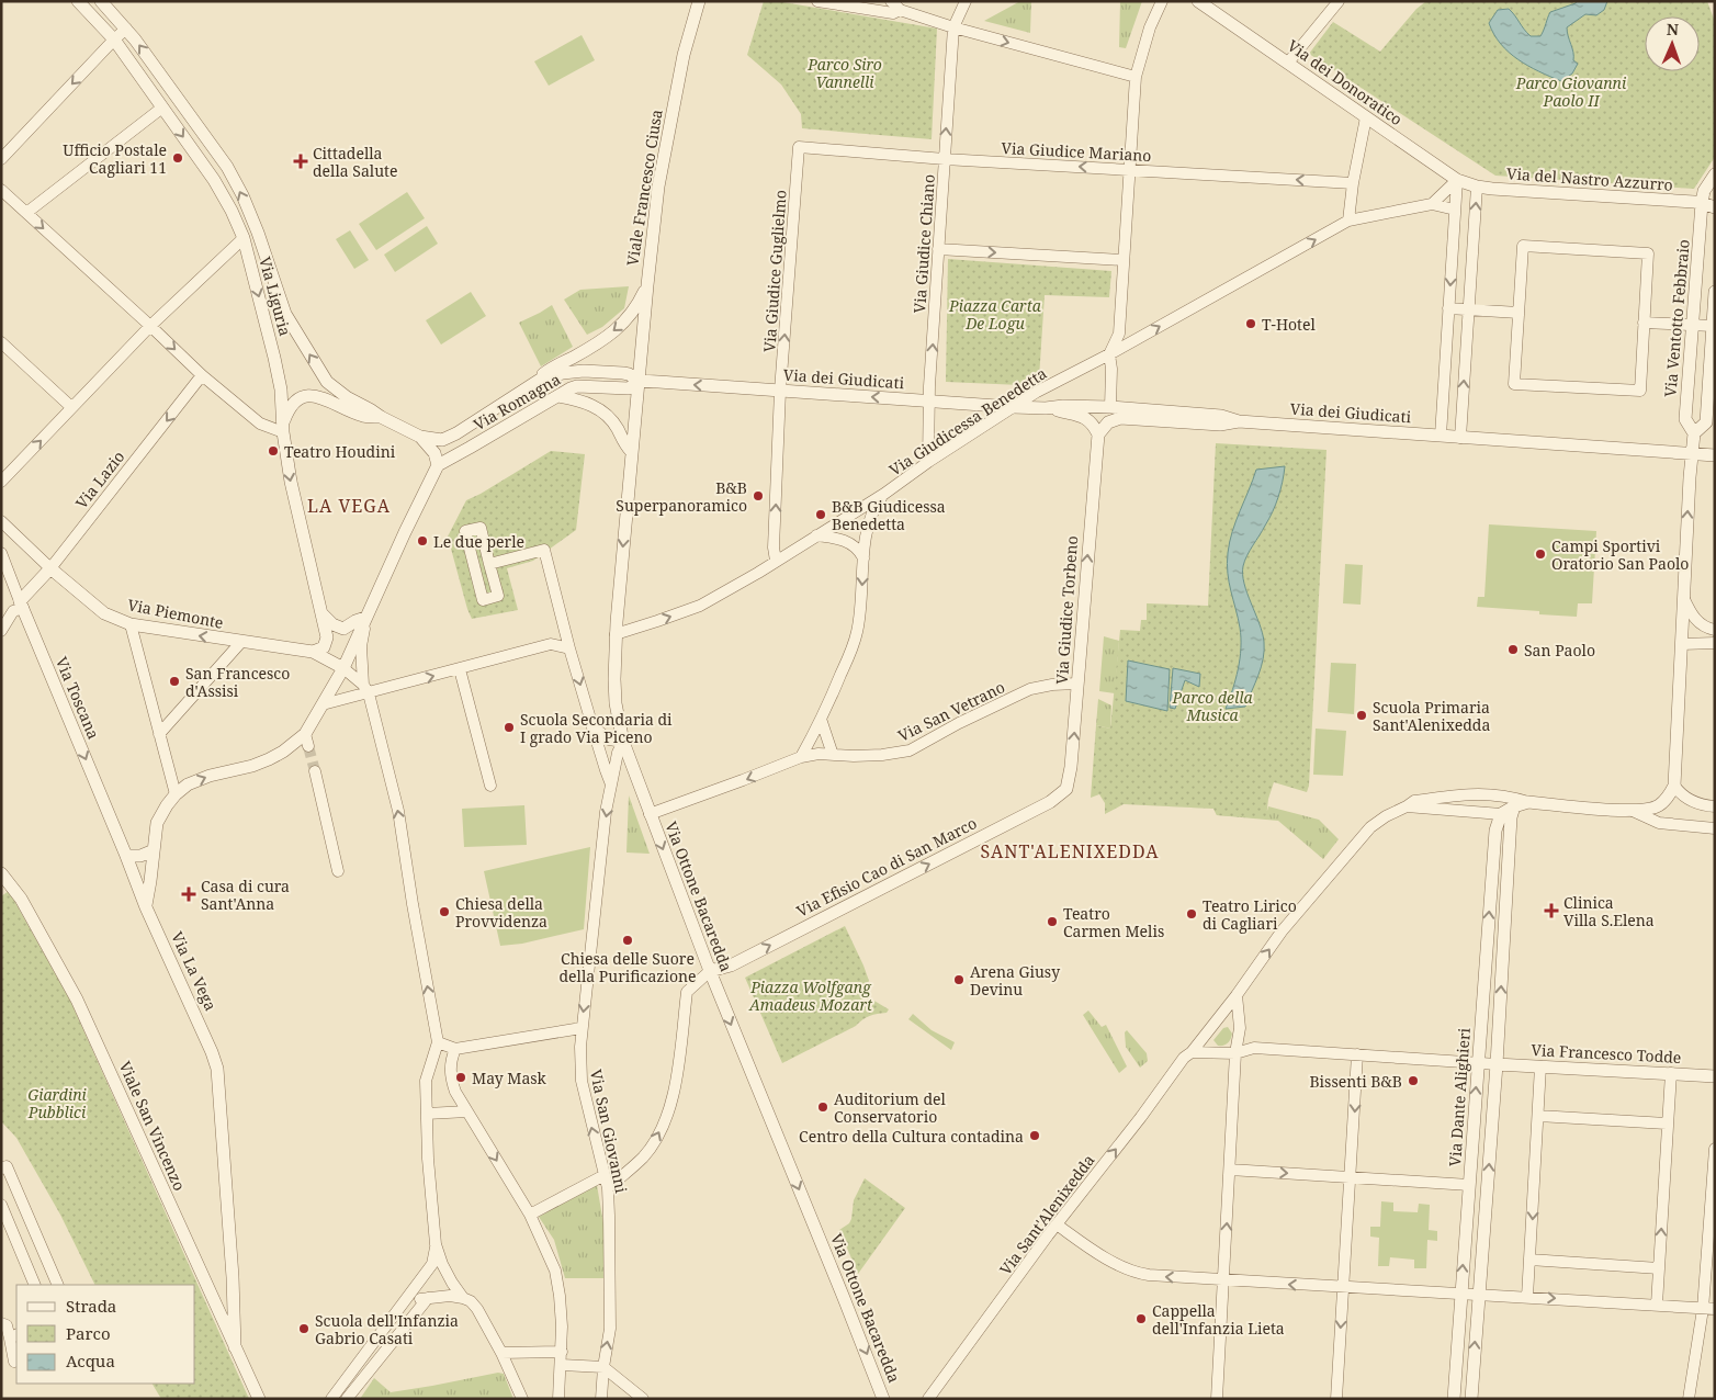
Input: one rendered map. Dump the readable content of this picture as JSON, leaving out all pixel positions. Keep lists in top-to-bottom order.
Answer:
{
  "streets": {
    "street": [
      "Via dei Donoratico",
      "Via Giudice Mariano",
      "Via del Nastro Azzurro",
      "Viale Francesco Ciusa",
      "Via Giudice Chiano",
      "Via Giudice Guglielmo",
      "Via Liguria",
      "Via Ventotto Febbraio",
      "Via dei Giudicati",
      "Via Romagna",
      "Via Giudicessa Benedetta",
      "Via Lazio",
      "Via Giudice Torbeno",
      "Via Piemonte",
      "Via Toscana",
      "Via San Vetrano",
      "Via Efisio Cao di San Marco",
      "Via Ottone Bacaredda",
      "Via La Vega",
      "Via Francesco Todde",
      "Via Dante Alighieri",
      "Viale San Vincenzo",
      "Via San Giovanni",
      "Via Sant'Alenixedda"
    ]
  },
  "crossings": [
    ["Via dei Donoratico", "Via del Nastro Azzurro"],
    ["Via Giudice Mariano", "Via Giudice Chiano"],
    ["Via Giudice Mariano", "Via Giudice Guglielmo"],
    ["Via del Nastro Azzurro", "Via Ventotto Febbraio"],
    ["Viale Francesco Ciusa", "Via dei Giudicati"],
    ["Viale Francesco Ciusa", "Via Romagna"],
    ["Viale Francesco Ciusa", "Via Ottone Bacaredda"],
    ["Via Giudice Chiano", "Via dei Giudicati"],
    ["Via Giudice Chiano", "Via Giudicessa Benedetta"],
    ["Via Giudice Guglielmo", "Via dei Giudicati"],
    ["Via Giudice Guglielmo", "Via Giudicessa Benedetta"],
    ["Via Liguria", "Via Piemonte"],
    ["Via Ventotto Febbraio", "Via dei Giudicati"],
    ["Via dei Giudicati", "Via Romagna"],
    ["Via dei Giudicati", "Via Giudicessa Benedetta"],
    ["Via dei Giudicati", "Via Giudice Torbeno"],
    ["Via dei Giudicati", "Via Ottone Bacaredda"],
    ["Via Romagna", "Via Ottone Bacaredda"],
    ["Via Giudicessa Benedetta", "Via Ottone Bacaredda"],
    ["Via Lazio", "Via Piemonte"],
    ["Via Lazio", "Via Toscana"],
    ["Via Giudice Torbeno", "Via San Vetrano"],
    ["Via Giudice Torbeno", "Via Efisio Cao di San Marco"],
    ["Via Toscana", "Via La Vega"],
    ["Via San Vetrano", "Via Ottone Bacaredda"],
    ["Via Efisio Cao di San Marco", "Via Ottone Bacaredda"],
    ["Via Ottone Bacaredda", "Via San Giovanni"],
    ["Via La Vega", "Viale San Vincenzo"]
  ],
  "one_way": [
    "Via Giudice Chiano",
    "Via Giudice Guglielmo",
    "Via Giudicessa Benedetta",
    "Via Giudice Torbeno",
    "Via San Vetrano",
    "Via Efisio Cao di San Marco",
    "Via Ottone Bacaredda",
    "Via Sant'Alenixedda"
  ],
  "districts": ["LA VEGA", "SANT'ALENIXEDDA"],
  "parks": [
    "Parco Siro Vannelli",
    "Parco Giovanni Paolo II",
    "Piazza Carta De Logu",
    "Parco della Musica",
    "Piazza Wolfgang Amadeus Mozart",
    "Giardini Pubblici"
  ],
  "places": {
    "other": [
      "Ufficio Postale Cagliari 11",
      "T-Hotel",
      "Teatro Houdini",
      "B&B Superpanoramico",
      "B&B Giudicessa Benedetta",
      "Le due perle",
      "Campi Sportivi Oratorio San Paolo",
      "San Paolo",
      "San Francesco d'Assisi",
      "Scuola Primaria Sant'Alenixedda",
      "Scuola Secondaria di I grado Via Piceno",
      "Chiesa della Provvidenza",
      "Teatro Lirico di Cagliari",
      "Teatro Carmen Melis",
      "Chiesa delle Suore della Purificazione",
      "Arena Giusy Devinu",
      "May Mask",
      "Bissenti B&B",
      "Auditorium del Conservatorio",
      "Centro della Cultura contadina",
      "Cappella dell'Infanzia Lieta",
      "Scuola dell'Infanzia Gabrio Casati"
    ],
    "health": ["Cittadella della Salute", "Casa di cura Sant'Anna", "Clinica Villa S.Elena"]
  },
  "legend": ["Strada", "Parco", "Acqua"],
  "north": "top"
}
